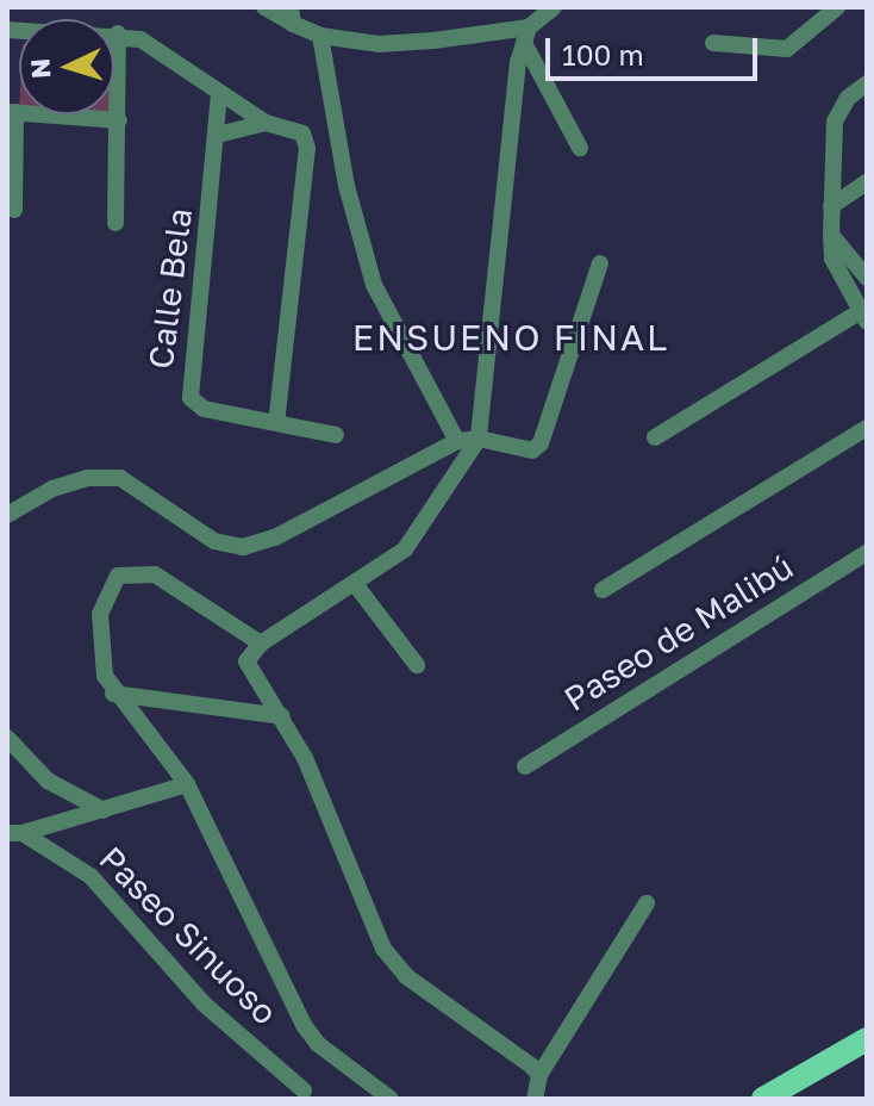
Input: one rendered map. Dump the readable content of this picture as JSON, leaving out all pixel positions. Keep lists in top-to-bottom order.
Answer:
{
  "streets": {
    "street": ["Calle Bela", "Paseo de Malibú", "Paseo Sinuoso"]
  },
  "districts": ["ENSUENO FINAL"],
  "scale_bar": "100 m",
  "north": "left"
}
